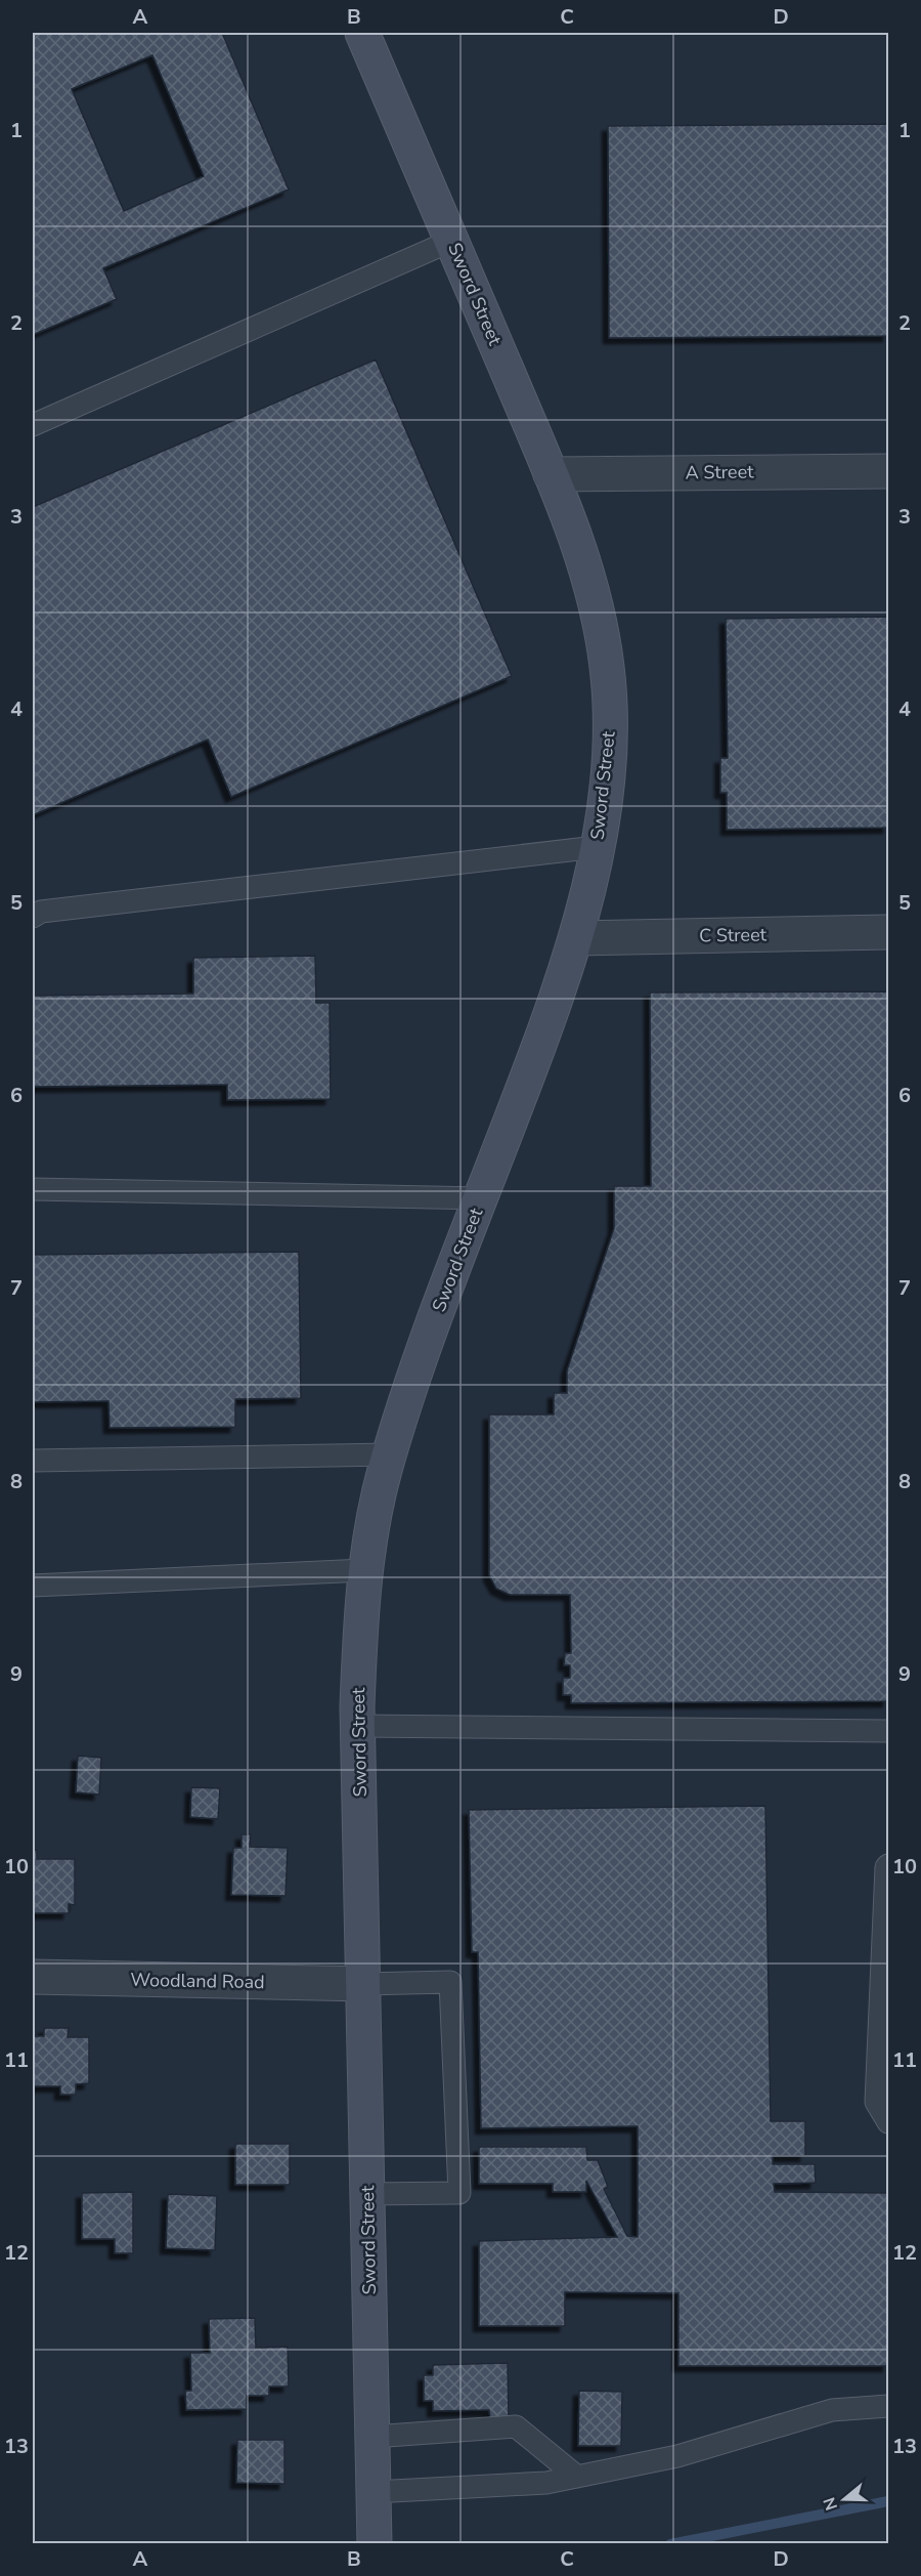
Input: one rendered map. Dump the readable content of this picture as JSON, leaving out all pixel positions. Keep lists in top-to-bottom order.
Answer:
{
  "streets": {
    "street": [
      "Sword Street",
      "A Street",
      "C Street",
      "Woodland Road"
    ]
  },
  "crossings": [
    ["Sword Street", "A Street"],
    ["Sword Street", "C Street"],
    ["Sword Street", "Woodland Road"]
  ],
  "north": "left",
  "grid": {
    "columns": [
      "A",
      "B",
      "C",
      "D"
    ],
    "rows": [
      "1",
      "2",
      "3",
      "4",
      "5",
      "6",
      "7",
      "8",
      "9",
      "10",
      "11",
      "12",
      "13"
    ]
  }
}
